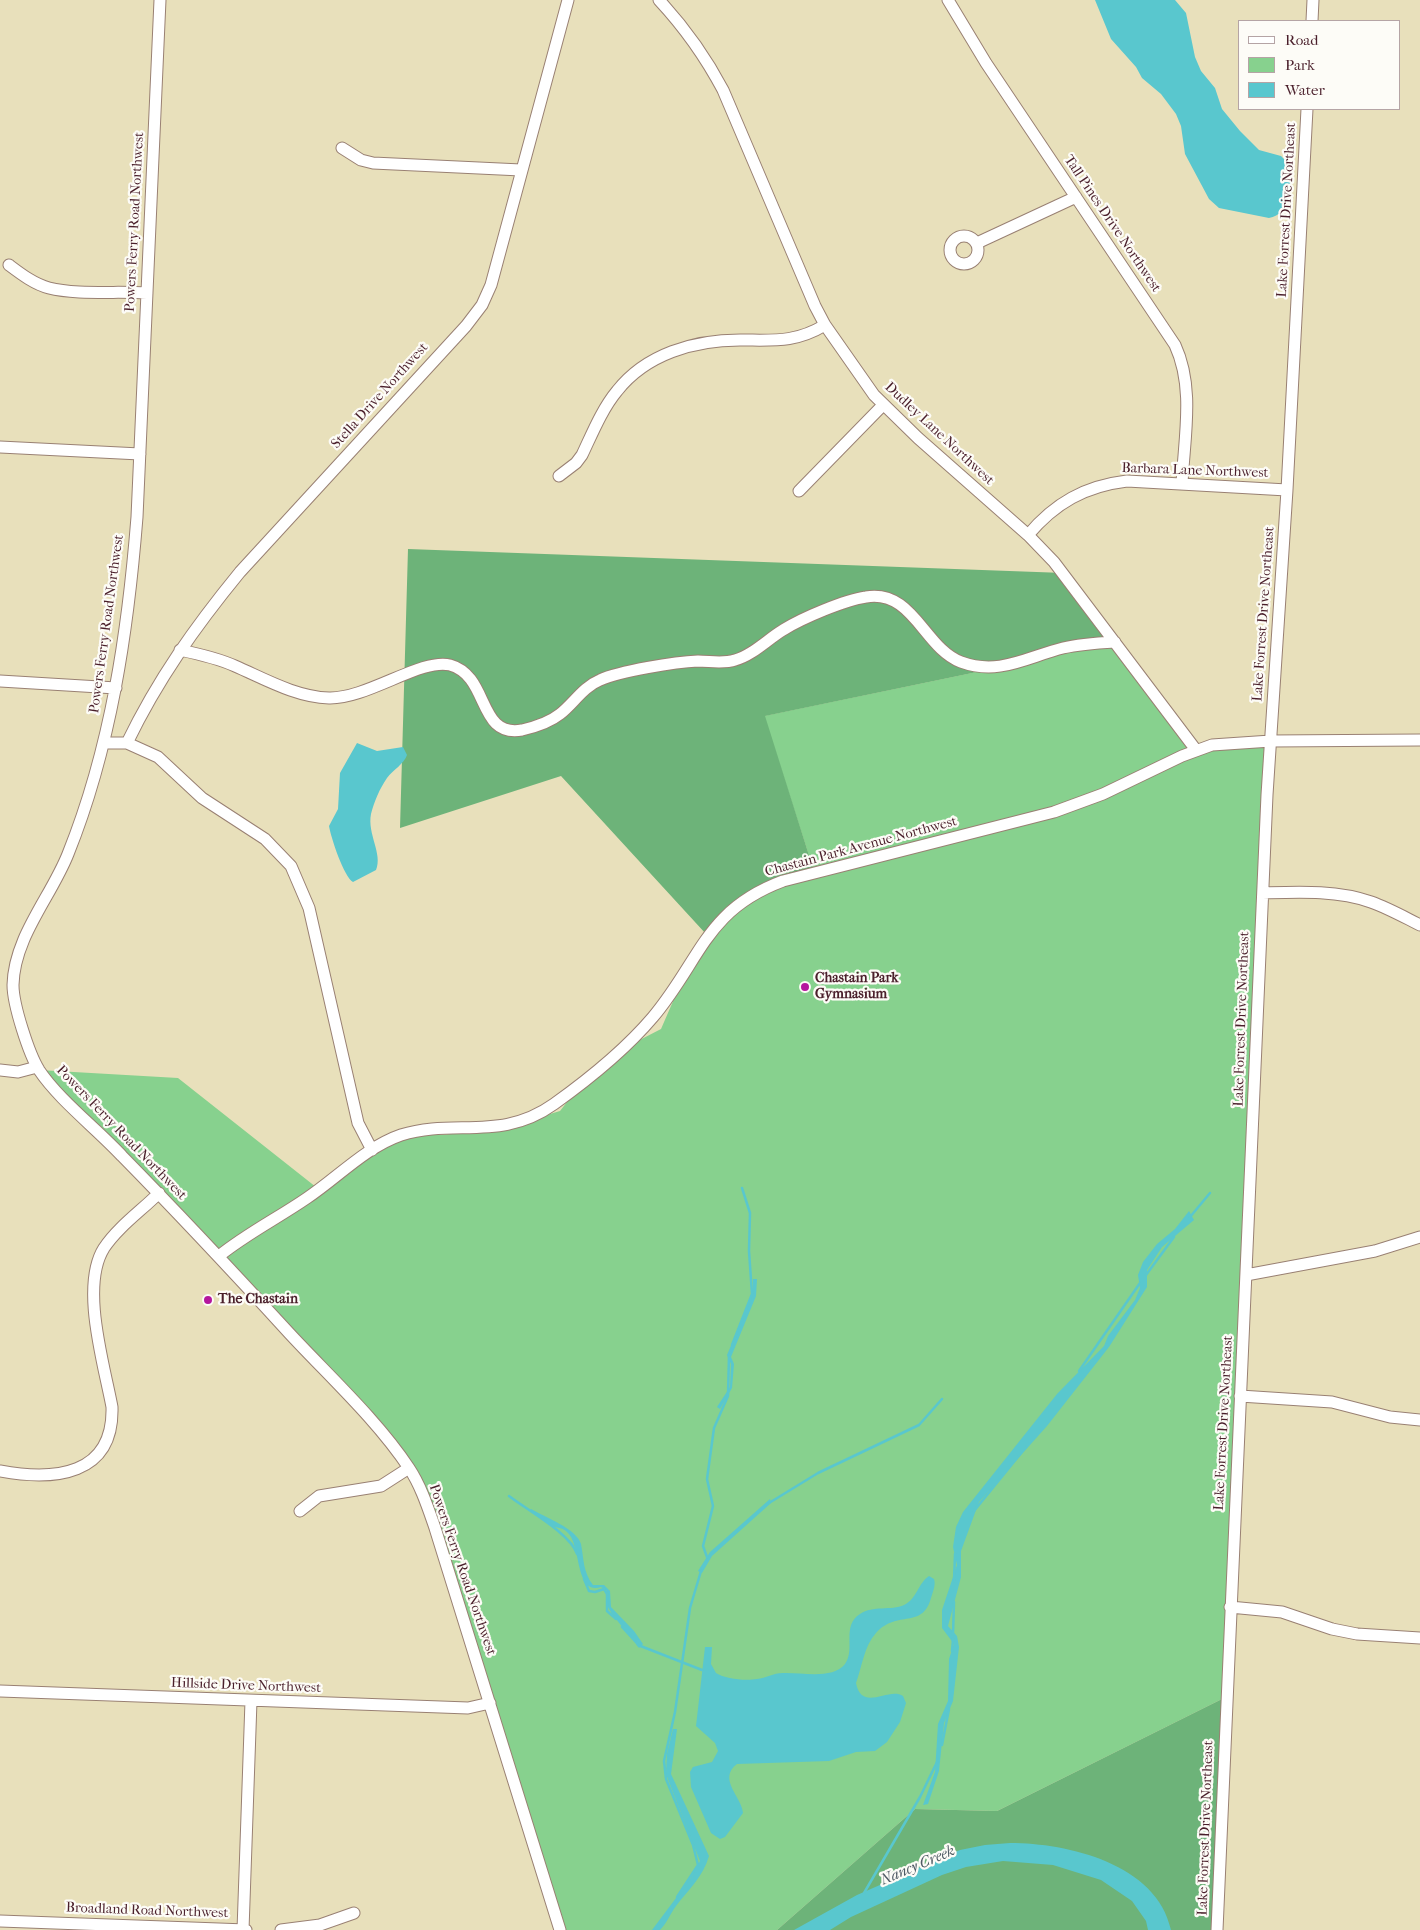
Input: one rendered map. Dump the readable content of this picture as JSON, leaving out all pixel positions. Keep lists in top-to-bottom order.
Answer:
{
  "streets": {
    "street": [
      "Lake Forrest Drive Northeast",
      "Powers Ferry Road Northwest",
      "Tall Pines Drive Northwest",
      "Stella Drive Northwest",
      "Dudley Lane Northwest",
      "Barbara Lane Northwest",
      "Chastain Park Avenue Northwest",
      "Hillside Drive Northwest",
      "Broadland Road Northwest"
    ]
  },
  "crossings": [
    ["Lake Forrest Drive Northeast", "Barbara Lane Northwest"],
    ["Lake Forrest Drive Northeast", "Chastain Park Avenue Northwest"],
    ["Powers Ferry Road Northwest", "Chastain Park Avenue Northwest"],
    ["Powers Ferry Road Northwest", "Hillside Drive Northwest"],
    ["Tall Pines Drive Northwest", "Barbara Lane Northwest"],
    ["Dudley Lane Northwest", "Barbara Lane Northwest"],
    ["Dudley Lane Northwest", "Chastain Park Avenue Northwest"],
    ["Hillside Drive Northwest", "Broadland Road Northwest"]
  ],
  "water": ["Nancy Creek"],
  "places": ["Chastain Park Gymnasium", "The Chastain"],
  "legend": ["Road", "Park", "Water"]
}
